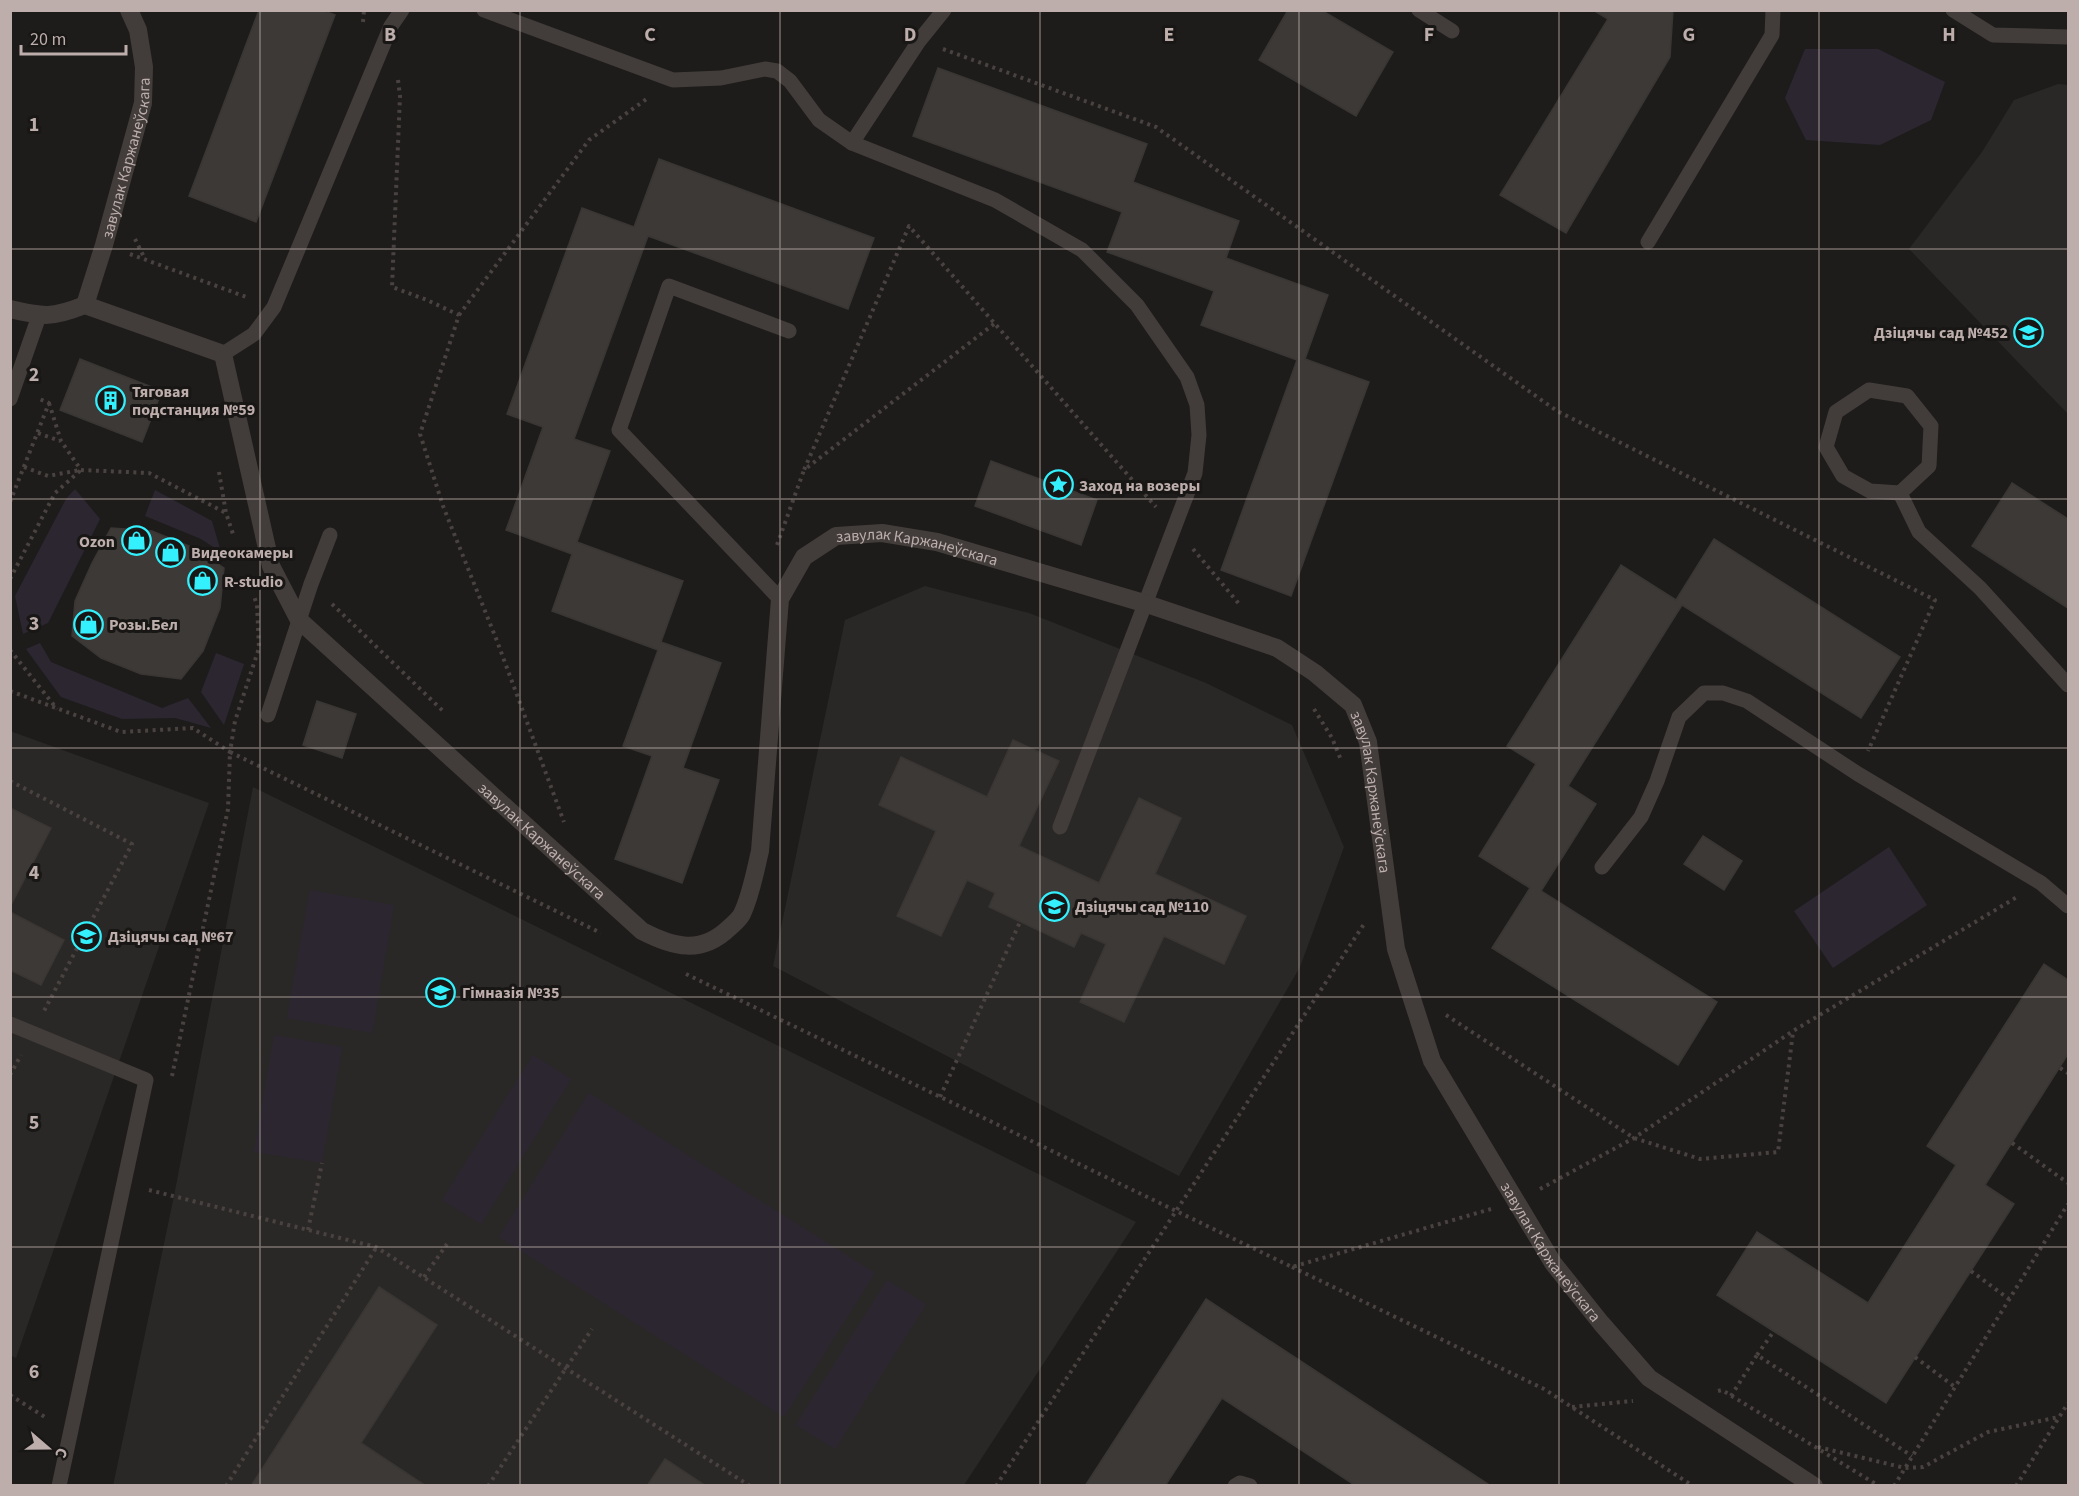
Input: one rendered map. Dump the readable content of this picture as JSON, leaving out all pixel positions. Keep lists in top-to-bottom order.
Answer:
{
  "streets": {
    "street": ["завулак Каржанеўскага"]
  },
  "places": {
    "school or university": [
      "Дзіцячы сад №452",
      "Дзіцячы сад №110",
      "Дзіцячы сад №67",
      "Гімназія №35"
    ],
    "building": ["Тяговая подстанция №59"],
    "place": ["Заход на возеры"],
    "shop": [
      "Ozon",
      "Видеокамеры",
      "R-studio",
      "Розы.Бел"
    ]
  },
  "scale_bar": "20 m",
  "north": "right",
  "grid": {
    "columns": [
      "B",
      "C",
      "D",
      "E",
      "F",
      "G",
      "H"
    ],
    "rows": [
      "1",
      "2",
      "3",
      "4",
      "5",
      "6"
    ]
  }
}
